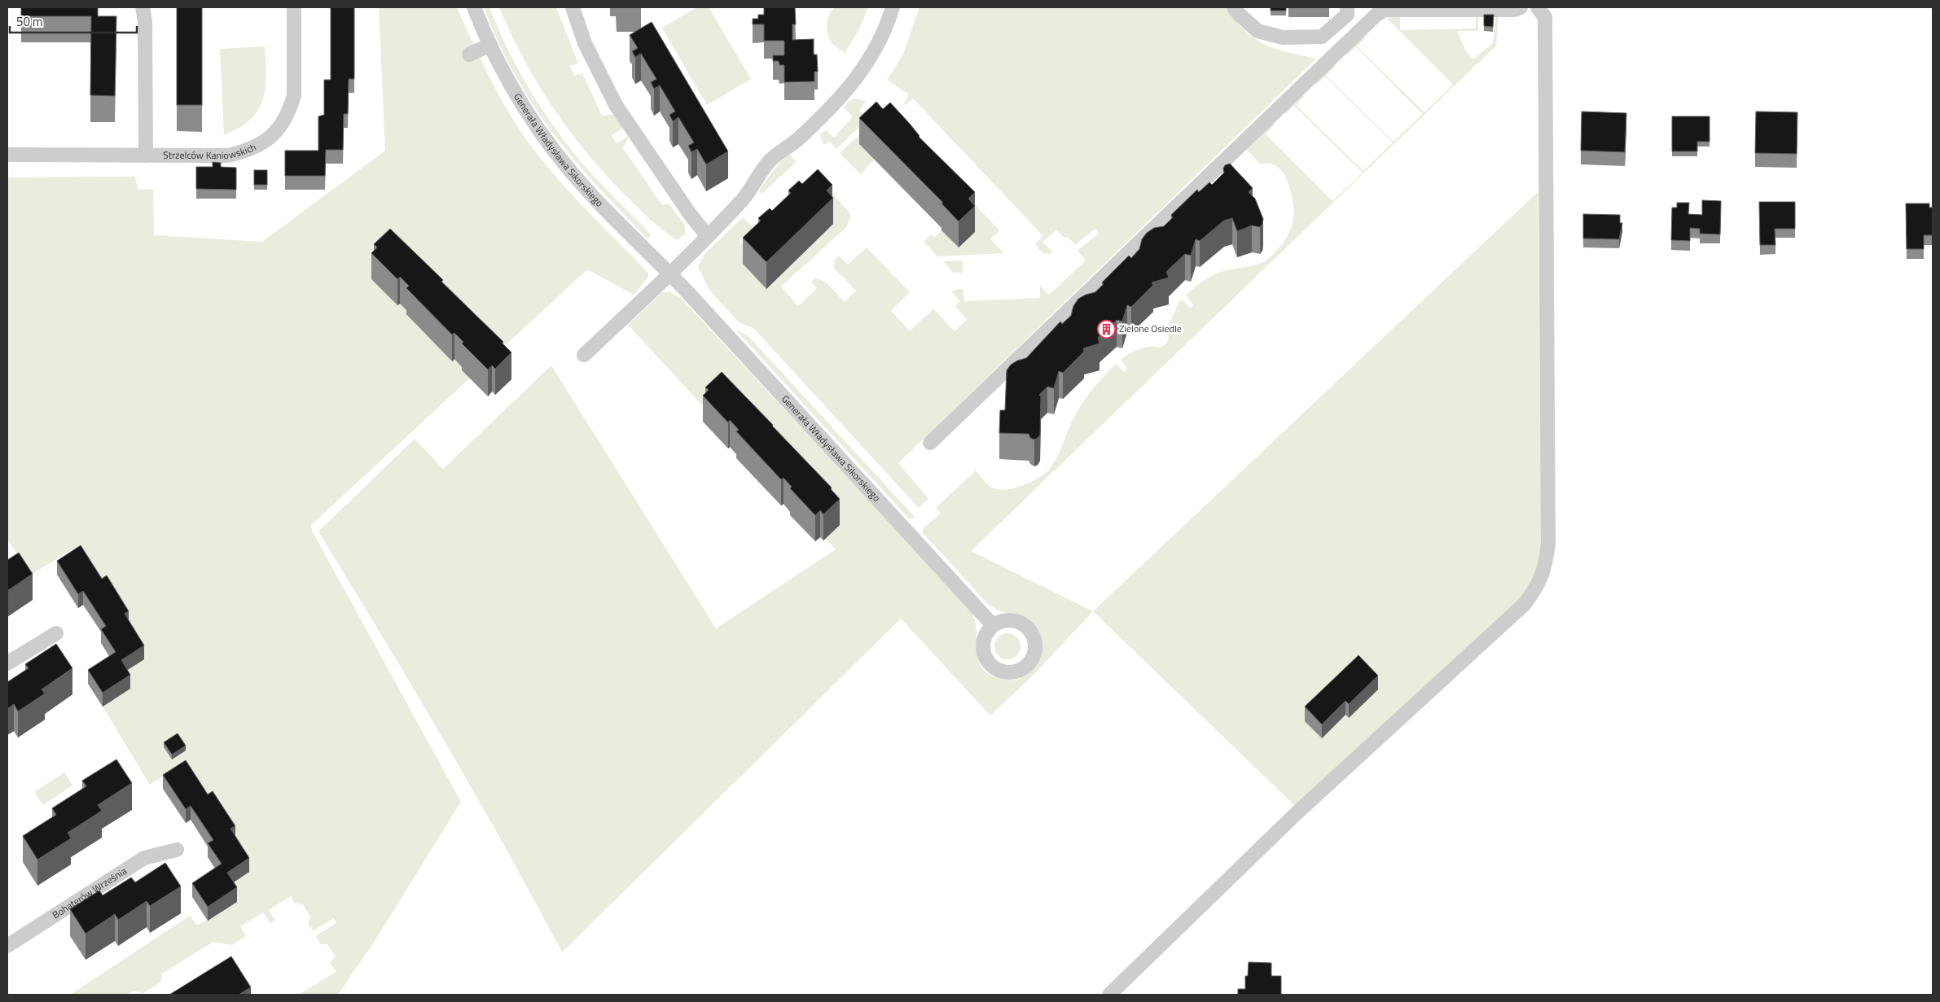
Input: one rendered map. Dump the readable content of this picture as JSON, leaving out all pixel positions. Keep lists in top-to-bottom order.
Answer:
{
  "streets": {
    "street": ["Generała Władysława Sikorskiego", "Strzelców Kaniowskich", "Bohaterów Września"]
  },
  "places": {
    "building": ["Zielone Osiedle"]
  },
  "scale_bar": "50 m"
}
